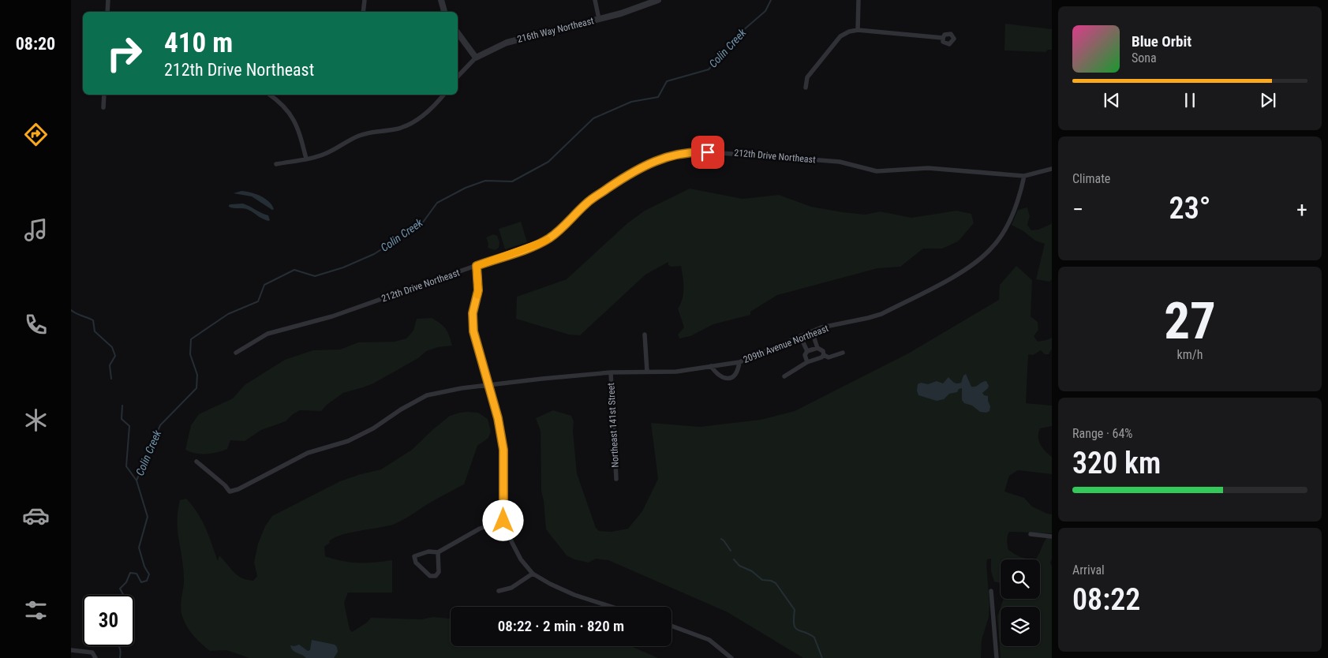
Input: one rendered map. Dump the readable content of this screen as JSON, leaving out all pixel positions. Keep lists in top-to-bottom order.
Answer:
{
  "streets": {
    "street": [
      "216th Way Northeast",
      "212th Drive Northeast",
      "209th Avenue Northeast",
      "Northeast 141st Street"
    ]
  },
  "crossings": [
    ["212th Drive Northeast", "209th Avenue Northeast"],
    ["209th Avenue Northeast", "Northeast 141st Street"]
  ],
  "water": ["Colin Creek"],
  "page": {
    "tabs": "08:20",
    "turn": ["410 m", "212th Drive Northeast"],
    "song": ["Blue Orbit", "Sona"],
    "tile": [
      "Climate",
      ["27", "km/h"],
      ["Range · 64%", "320 km"],
      ["Arrival", "08:22"]
    ],
    "heat": ["−", "23°", "+"],
    "limit": "30",
    "trip": "08:22 · 2 min · 820 m"
  }
}
